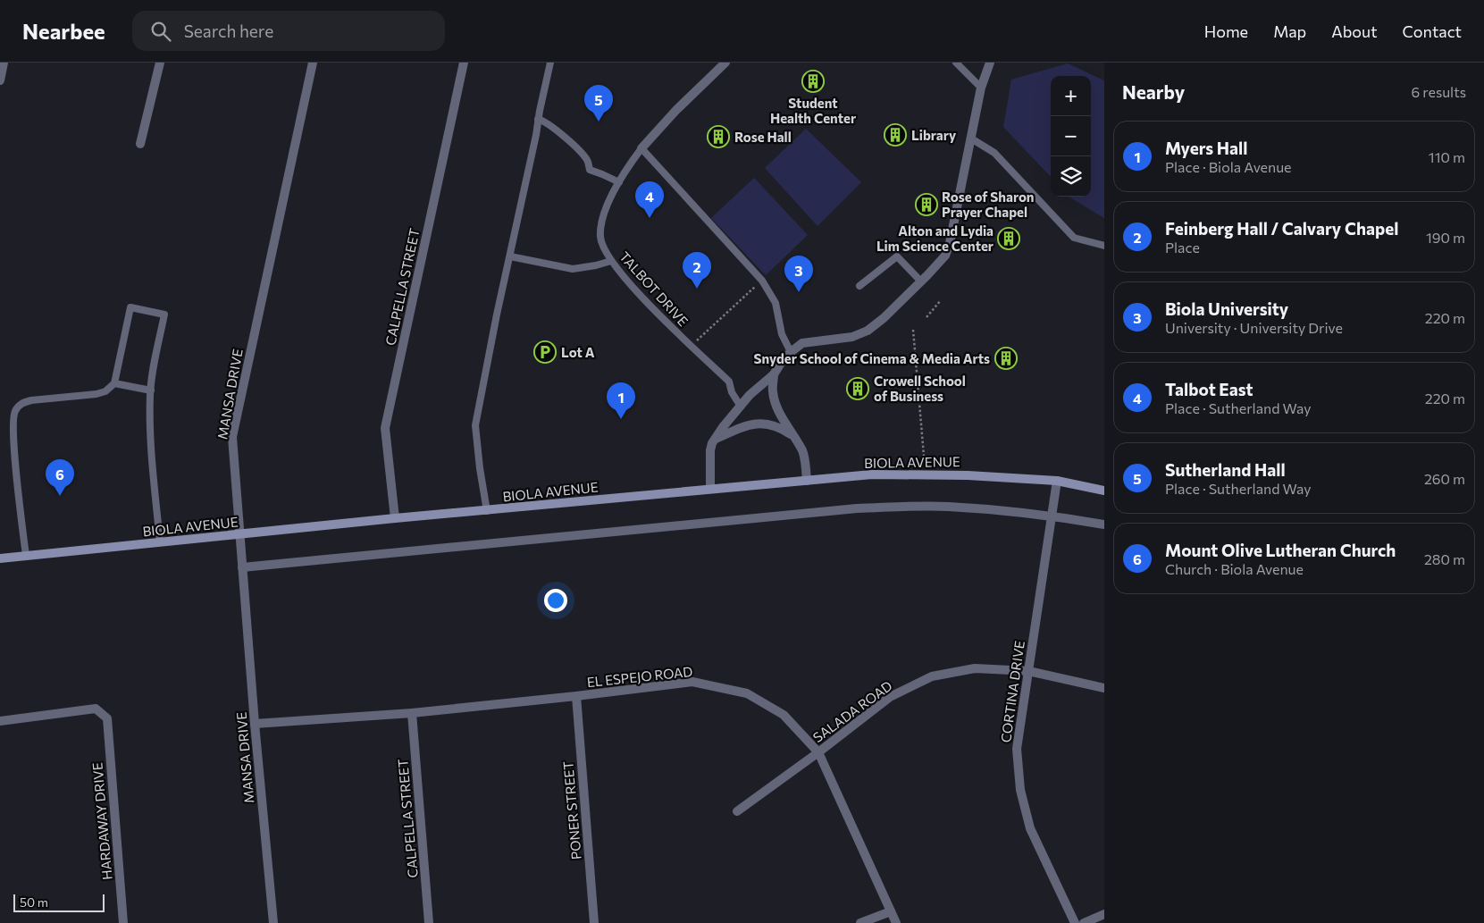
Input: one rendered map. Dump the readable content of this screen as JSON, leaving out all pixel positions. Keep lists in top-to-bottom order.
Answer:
{
  "streets": {
    "street": [
      "CALPELLA STREET",
      "MANSA DRIVE",
      "BIOLA AVENUE",
      "EL ESPEJO ROAD",
      "CORTINA DRIVE",
      "SALADA ROAD",
      "PONER STREET",
      "HARDAWAY DRIVE"
    ],
    "lane": ["TALBOT DRIVE"]
  },
  "crossings": [
    ["CALPELLA STREET", "BIOLA AVENUE"],
    ["CALPELLA STREET", "EL ESPEJO ROAD"],
    ["MANSA DRIVE", "BIOLA AVENUE"],
    ["MANSA DRIVE", "EL ESPEJO ROAD"],
    ["BIOLA AVENUE", "CORTINA DRIVE"],
    ["EL ESPEJO ROAD", "SALADA ROAD"],
    ["EL ESPEJO ROAD", "PONER STREET"],
    ["CORTINA DRIVE", "SALADA ROAD"]
  ],
  "places": {
    "building": [
      "Student Health Center",
      "Library",
      "Rose Hall",
      "Rose of Sharon Prayer Chapel",
      "Alton and Lydia Lim Science Center",
      "Snyder School of Cinema & Media Arts",
      "Crowell School of Business"
    ],
    "parking": ["Lot A"]
  },
  "scale_bar": "50 m",
  "page": {
    "header": "Nearbee",
    "search": "Search here",
    "nav": [
      "Home",
      "Map",
      "About",
      "Contact"
    ],
    "heading": ["Nearby", "6 results"],
    "map_buttons": ["+", "−"],
    "pins": [
      "5",
      "4",
      "2",
      "3",
      "1",
      "6"
    ],
    "list": [
      {
        "mark": "1",
        "name": "Myers Hall",
        "note": "Place · Biola Avenue",
        "value": "110 m"
      },
      {
        "mark": "2",
        "name": "Feinberg Hall / Calvary Chapel",
        "note": "Place",
        "value": "190 m"
      },
      {
        "mark": "3",
        "name": "Biola University",
        "note": "University · University Drive",
        "value": "220 m"
      },
      {
        "mark": "4",
        "name": "Talbot East",
        "note": "Place · Sutherland Way",
        "value": "220 m"
      },
      {
        "mark": "5",
        "name": "Sutherland Hall",
        "note": "Place · Sutherland Way",
        "value": "260 m"
      },
      {
        "mark": "6",
        "name": "Mount Olive Lutheran Church",
        "note": "Church · Biola Avenue",
        "value": "280 m"
      }
    ],
    "scale": "50 m"
  }
}
